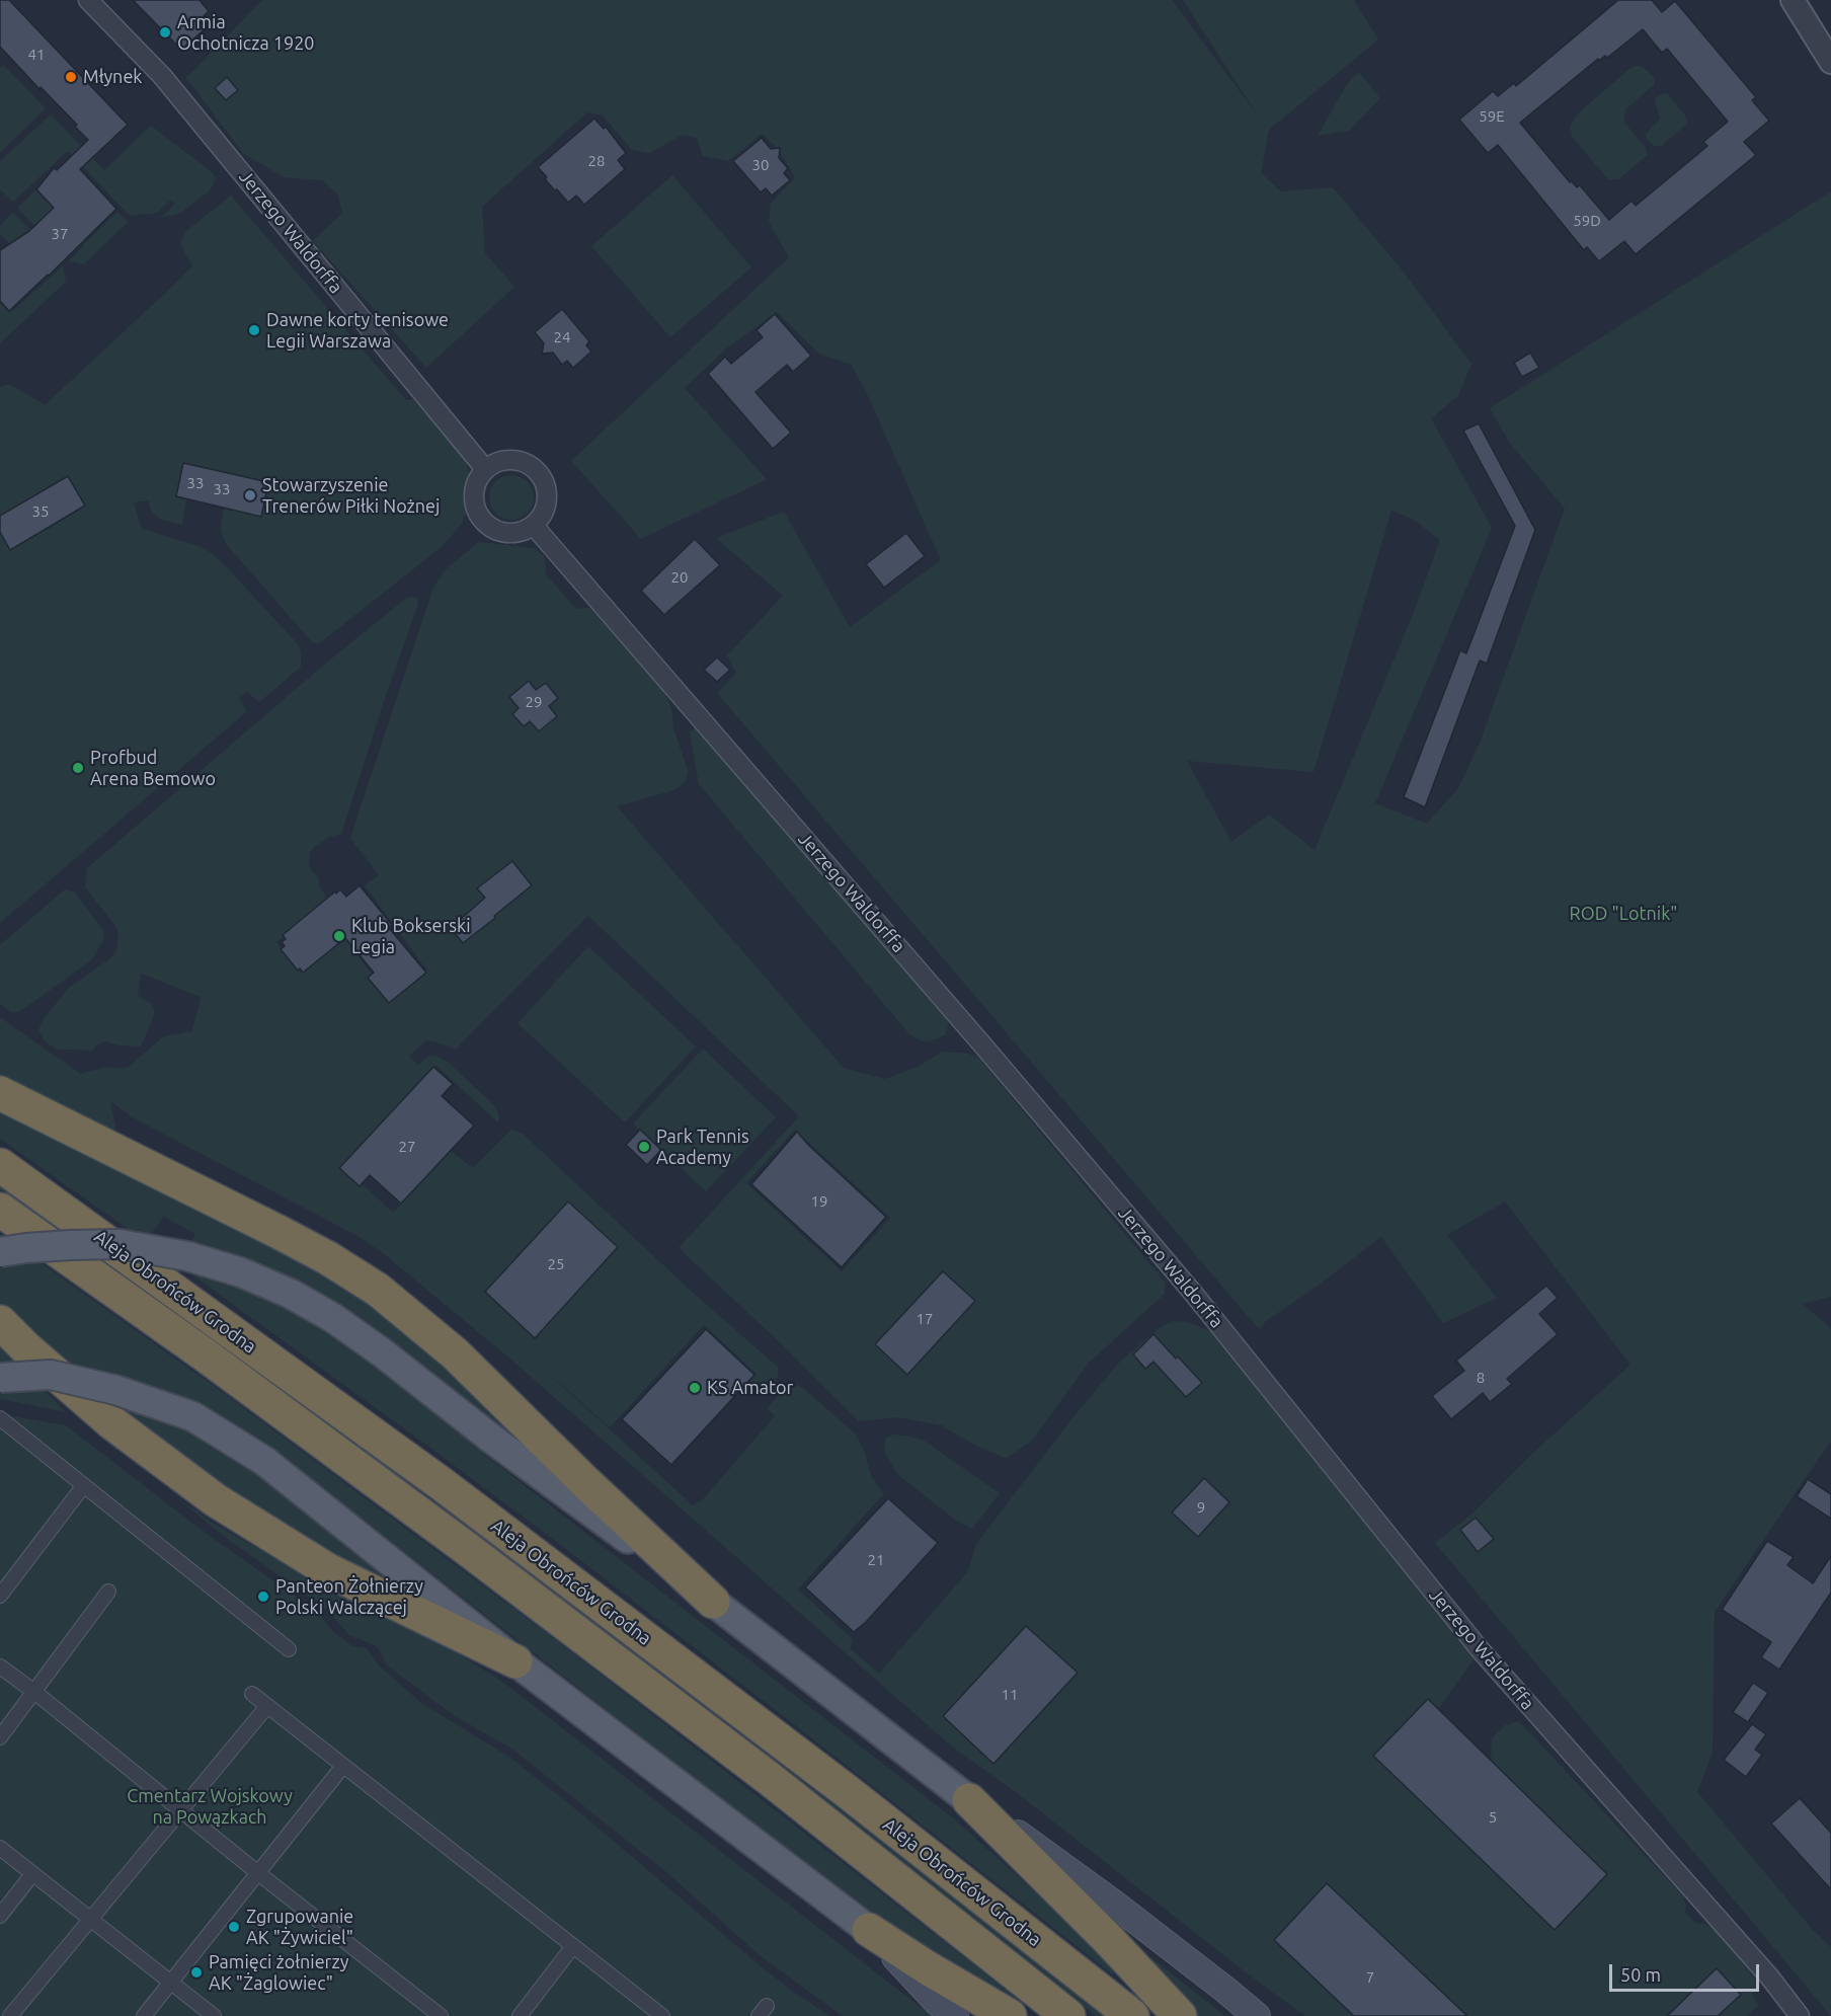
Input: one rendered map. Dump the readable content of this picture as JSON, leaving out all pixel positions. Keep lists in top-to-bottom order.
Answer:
{
  "streets": {
    "highway": ["Aleja Obrońców Grodna"],
    "street": ["Jerzego Waldorffa"]
  },
  "parks": ["ROD \"Lotnik\"", "Cmentarz Wojskowy na Powązkach"],
  "places": [
    "Armia Ochotnicza 1920",
    "Młynek",
    "Dawne korty tenisowe Legii Warszawa",
    "Stowarzyszenie Trenerów Piłki Nożnej",
    "Profbud Arena Bemowo",
    "Klub Bokserski Legia",
    "Park Tennis Academy",
    "KS Amator",
    "Panteon Żołnierzy Polski Walczącej",
    "Zgrupowanie AK \"Żywiciel\"",
    "Pamięci żołnierzy AK \"Żaglowiec\""
  ],
  "house_numbers": [
    "41",
    "59E",
    "28",
    "30",
    "59D",
    "37",
    "24",
    "33",
    "33",
    "35",
    "20",
    "29",
    "27",
    "19",
    "25",
    "17",
    "8",
    "9",
    "21",
    "11",
    "5",
    "7"
  ],
  "scale_bar": "50 m"
}
